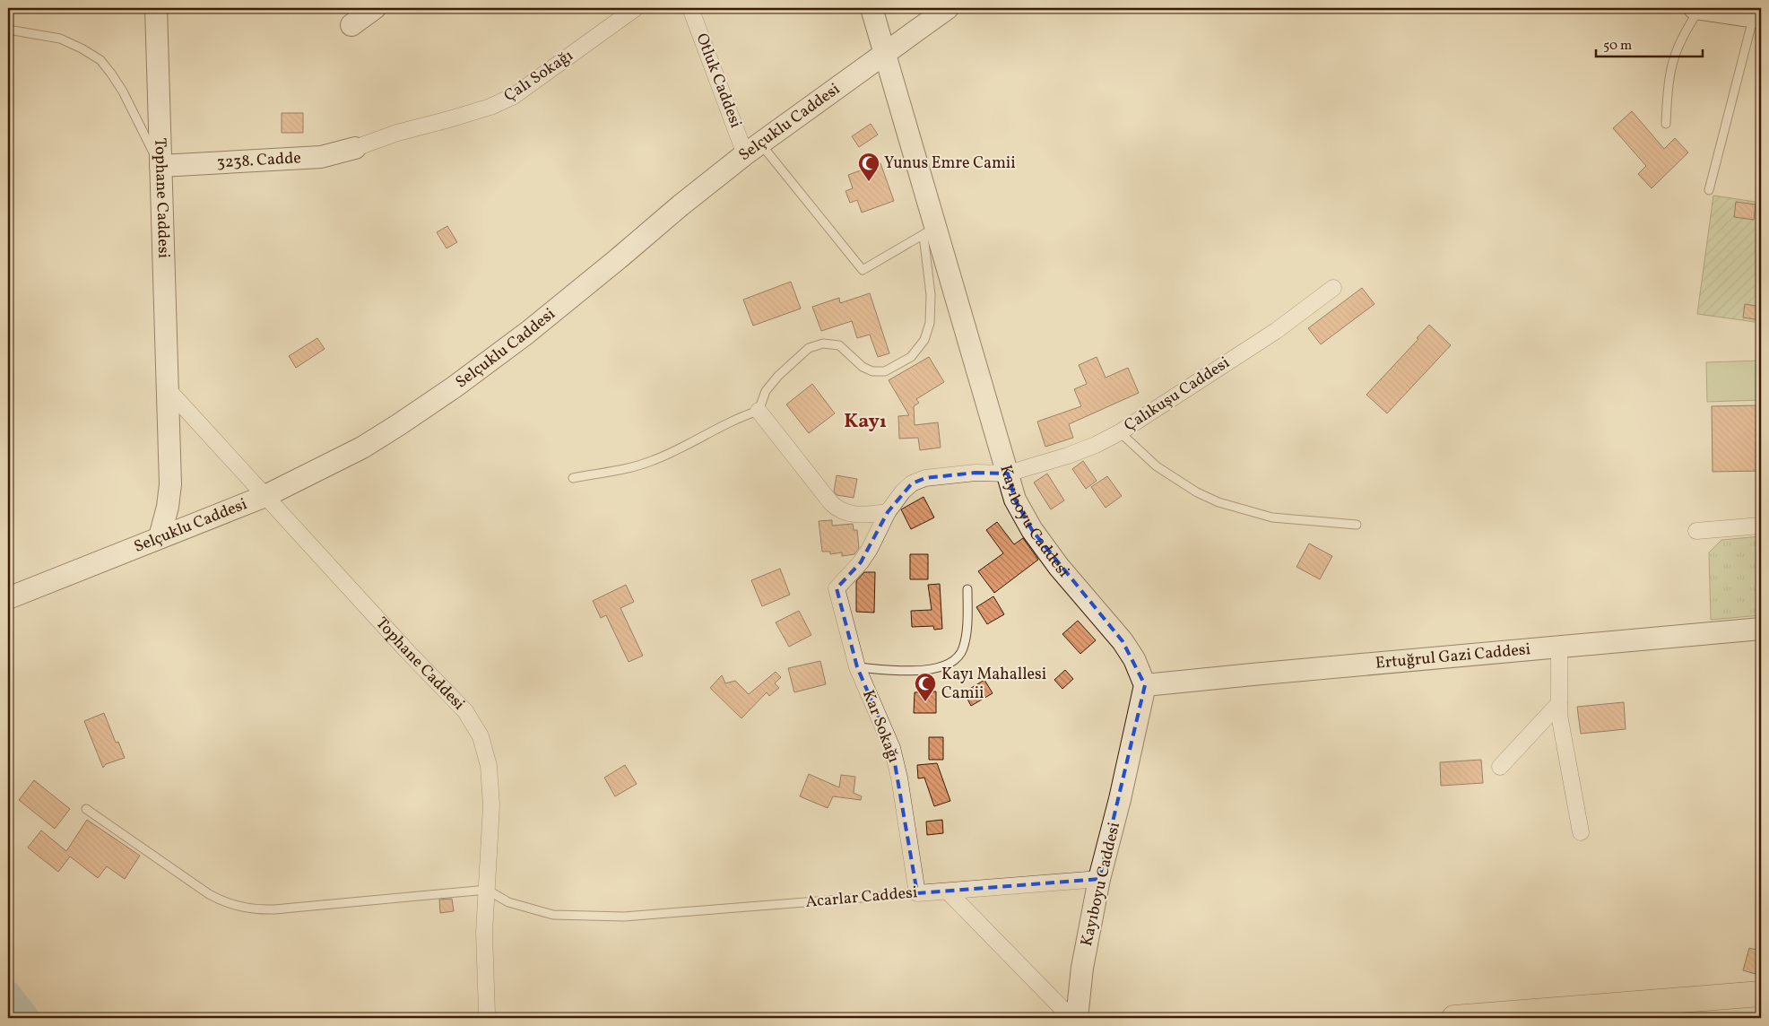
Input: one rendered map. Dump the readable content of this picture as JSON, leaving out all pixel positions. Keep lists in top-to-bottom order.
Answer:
{
  "streets": {
    "street": [
      "Çalı Sokağı",
      "Otluk Caddesi",
      "Selçuklu Caddesi",
      "3238. Cadde",
      "Tophane Caddesi",
      "Çalıkuşu Caddesi",
      "Kayıboyu Caddesi",
      "Ertuğrul Gazi Caddesi",
      "Kar Sokağı",
      "Acarlar Caddesi"
    ]
  },
  "crossings": [
    ["Çalı Sokağı", "3238. Cadde"],
    ["Otluk Caddesi", "Selçuklu Caddesi"],
    ["Selçuklu Caddesi", "Tophane Caddesi"],
    ["Selçuklu Caddesi", "Kayıboyu Caddesi"],
    ["3238. Cadde", "Tophane Caddesi"],
    ["Tophane Caddesi", "Acarlar Caddesi"],
    ["Çalıkuşu Caddesi", "Kayıboyu Caddesi"],
    ["Çalıkuşu Caddesi", "Kar Sokağı"],
    ["Kayıboyu Caddesi", "Ertuğrul Gazi Caddesi"],
    ["Kayıboyu Caddesi", "Acarlar Caddesi"],
    ["Kar Sokağı", "Acarlar Caddesi"]
  ],
  "districts": ["Kayı"],
  "places": {
    "mosque": ["Yunus Emre Camii", "Kayı Mahallesi Camii"]
  },
  "scale_bar": "50 m"
}
